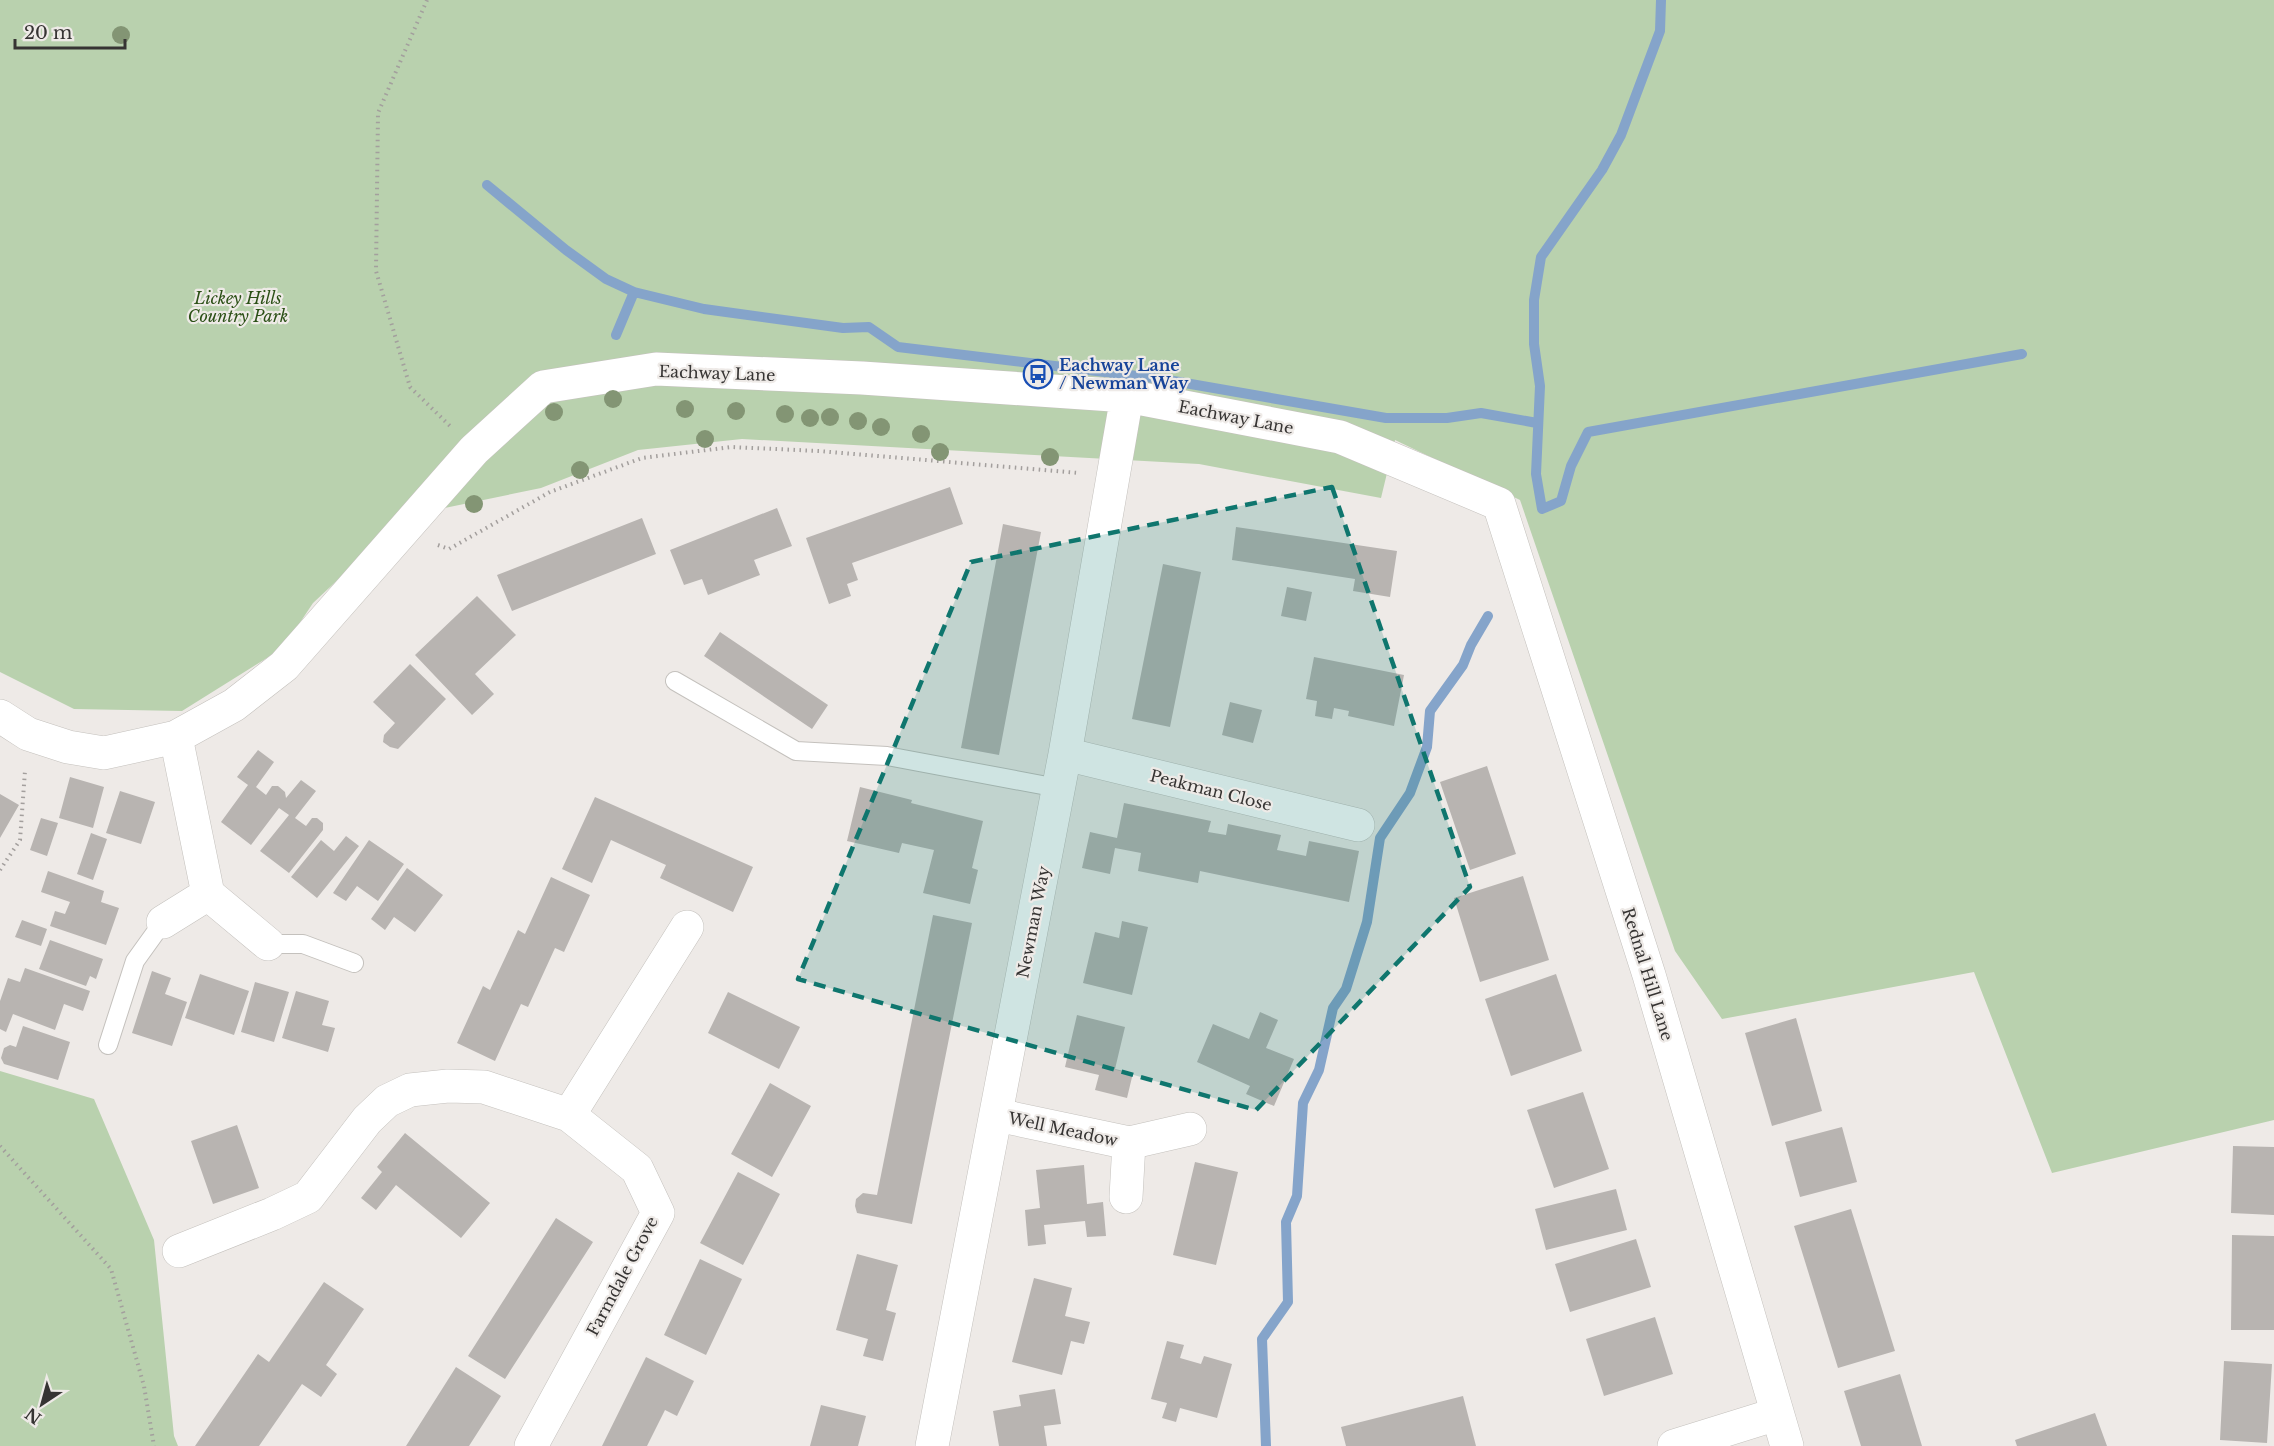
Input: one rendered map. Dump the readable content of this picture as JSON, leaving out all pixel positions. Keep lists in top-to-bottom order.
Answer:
{
  "streets": {
    "street": [
      "Eachway Lane",
      "Peakman Close",
      "Newman Way",
      "Rednal Hill Lane",
      "Well Meadow",
      "Farmdale Grove"
    ]
  },
  "crossings": [
    ["Eachway Lane", "Newman Way"],
    ["Eachway Lane", "Rednal Hill Lane"],
    ["Peakman Close", "Newman Way"],
    ["Newman Way", "Well Meadow"]
  ],
  "parks": ["Lickey Hills Country Park"],
  "places": {
    "bus stop": ["Eachway Lane / Newman Way"]
  },
  "scale_bar": "20 m",
  "north": "bottom left"
}
